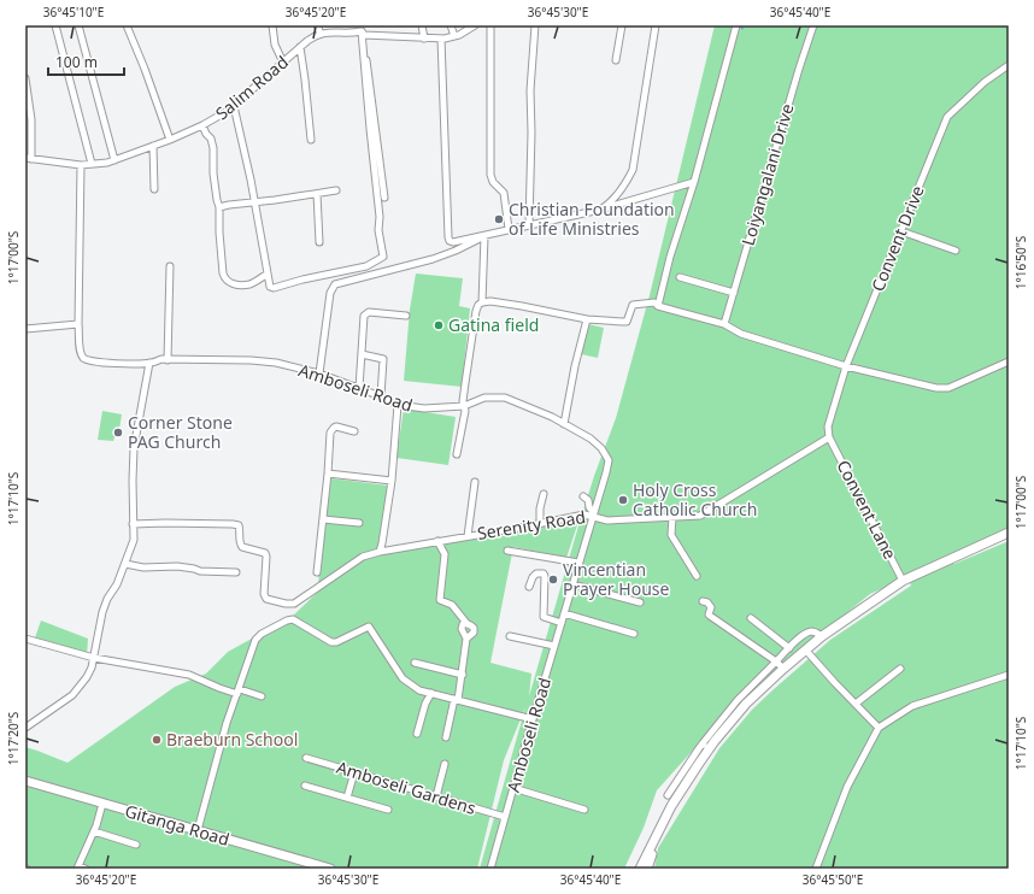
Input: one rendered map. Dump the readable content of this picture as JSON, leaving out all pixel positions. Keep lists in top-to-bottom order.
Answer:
{
  "streets": {
    "main road": ["Gitanga Road"],
    "street": [
      "Salim Road",
      "Loiyangalani Drive",
      "Convent Drive",
      "Amboseli Road",
      "Convent Lane",
      "Serenity Road",
      "Amboseli Gardens"
    ]
  },
  "crossings": [
    ["Salim Road", "Amboseli Road"],
    ["Convent Drive", "Convent Lane"],
    ["Convent Drive", "Serenity Road"],
    ["Amboseli Road", "Serenity Road"],
    ["Amboseli Road", "Amboseli Gardens"],
    ["Convent Lane", "Serenity Road"]
  ],
  "places": [
    "Christian Foundation of Life Ministries",
    "Gatina field",
    "Corner Stone PAG Church",
    "Holy Cross Catholic Church",
    "Vincentian Prayer House",
    "Braeburn School"
  ],
  "scale_bar": "100 m",
  "coordinates": [
    "36°45'10\"E",
    "36°45'20\"E",
    "36°45'30\"E",
    "36°45'40\"E",
    "1°17'00\"S",
    "1°16'50\"S",
    "1°17'10\"S",
    "1°17'20\"S",
    "36°45'50\"E"
  ]
}
